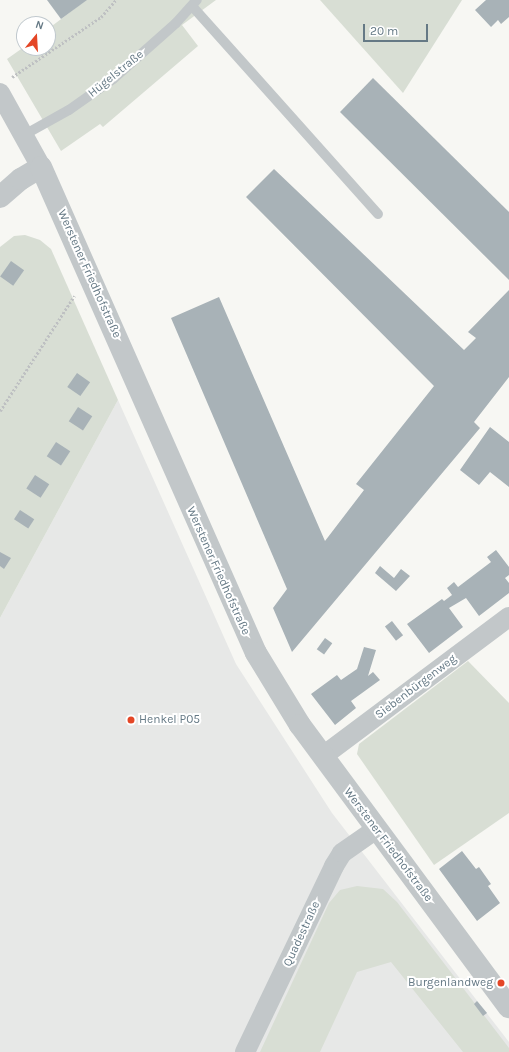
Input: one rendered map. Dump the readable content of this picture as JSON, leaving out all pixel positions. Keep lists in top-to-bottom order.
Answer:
{
  "streets": {
    "street": ["Werstener Friedhofstraße", "Siebenbürgenweg", "Quadestraße"],
    "lane": ["Hügelstraße"]
  },
  "crossings": [
    ["Hügelstraße", "Werstener Friedhofstraße"],
    ["Werstener Friedhofstraße", "Siebenbürgenweg"],
    ["Werstener Friedhofstraße", "Quadestraße"]
  ],
  "places": ["Henkel P05", "Burgenlandweg"],
  "scale_bar": "20 m",
  "north": "top"
}
